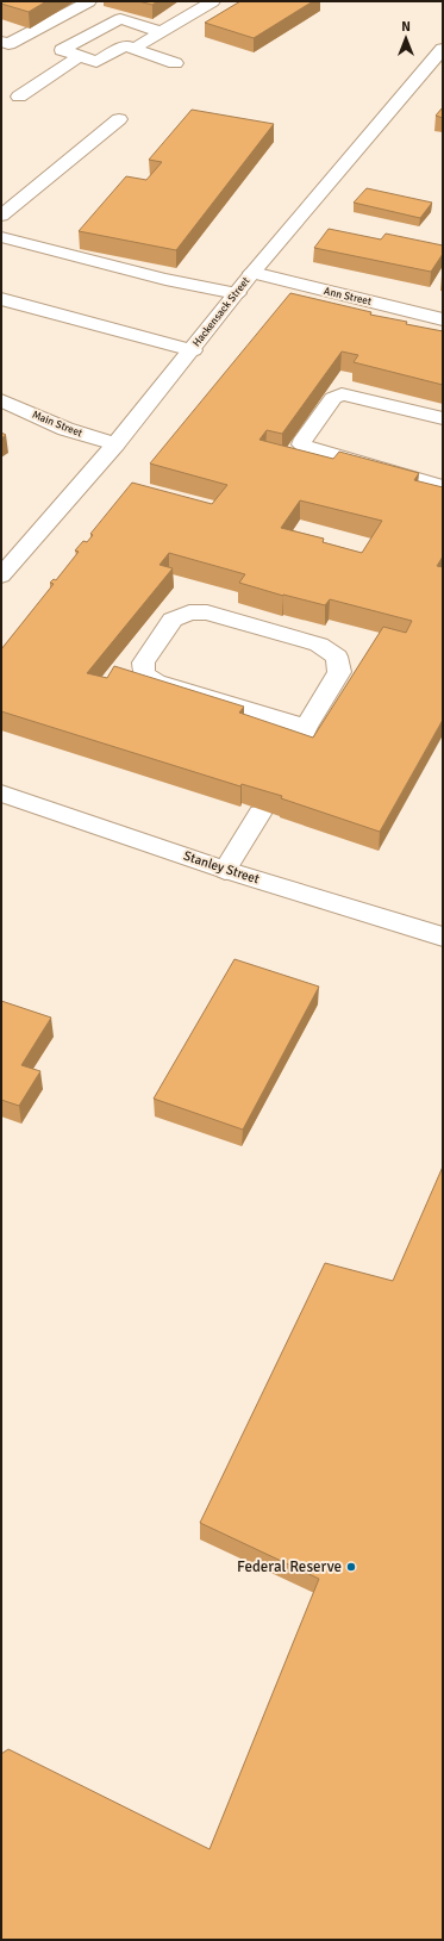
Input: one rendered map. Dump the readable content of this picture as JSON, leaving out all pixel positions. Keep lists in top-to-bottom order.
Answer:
{
  "streets": {
    "main road": [
      "Ann Street",
      "Hackensack Street",
      "Main Street",
      "Stanley Street"
    ]
  },
  "crossings": [
    ["Ann Street", "Hackensack Street"],
    ["Hackensack Street", "Main Street"]
  ],
  "places": ["Federal Reserve"],
  "north": "top"
}
